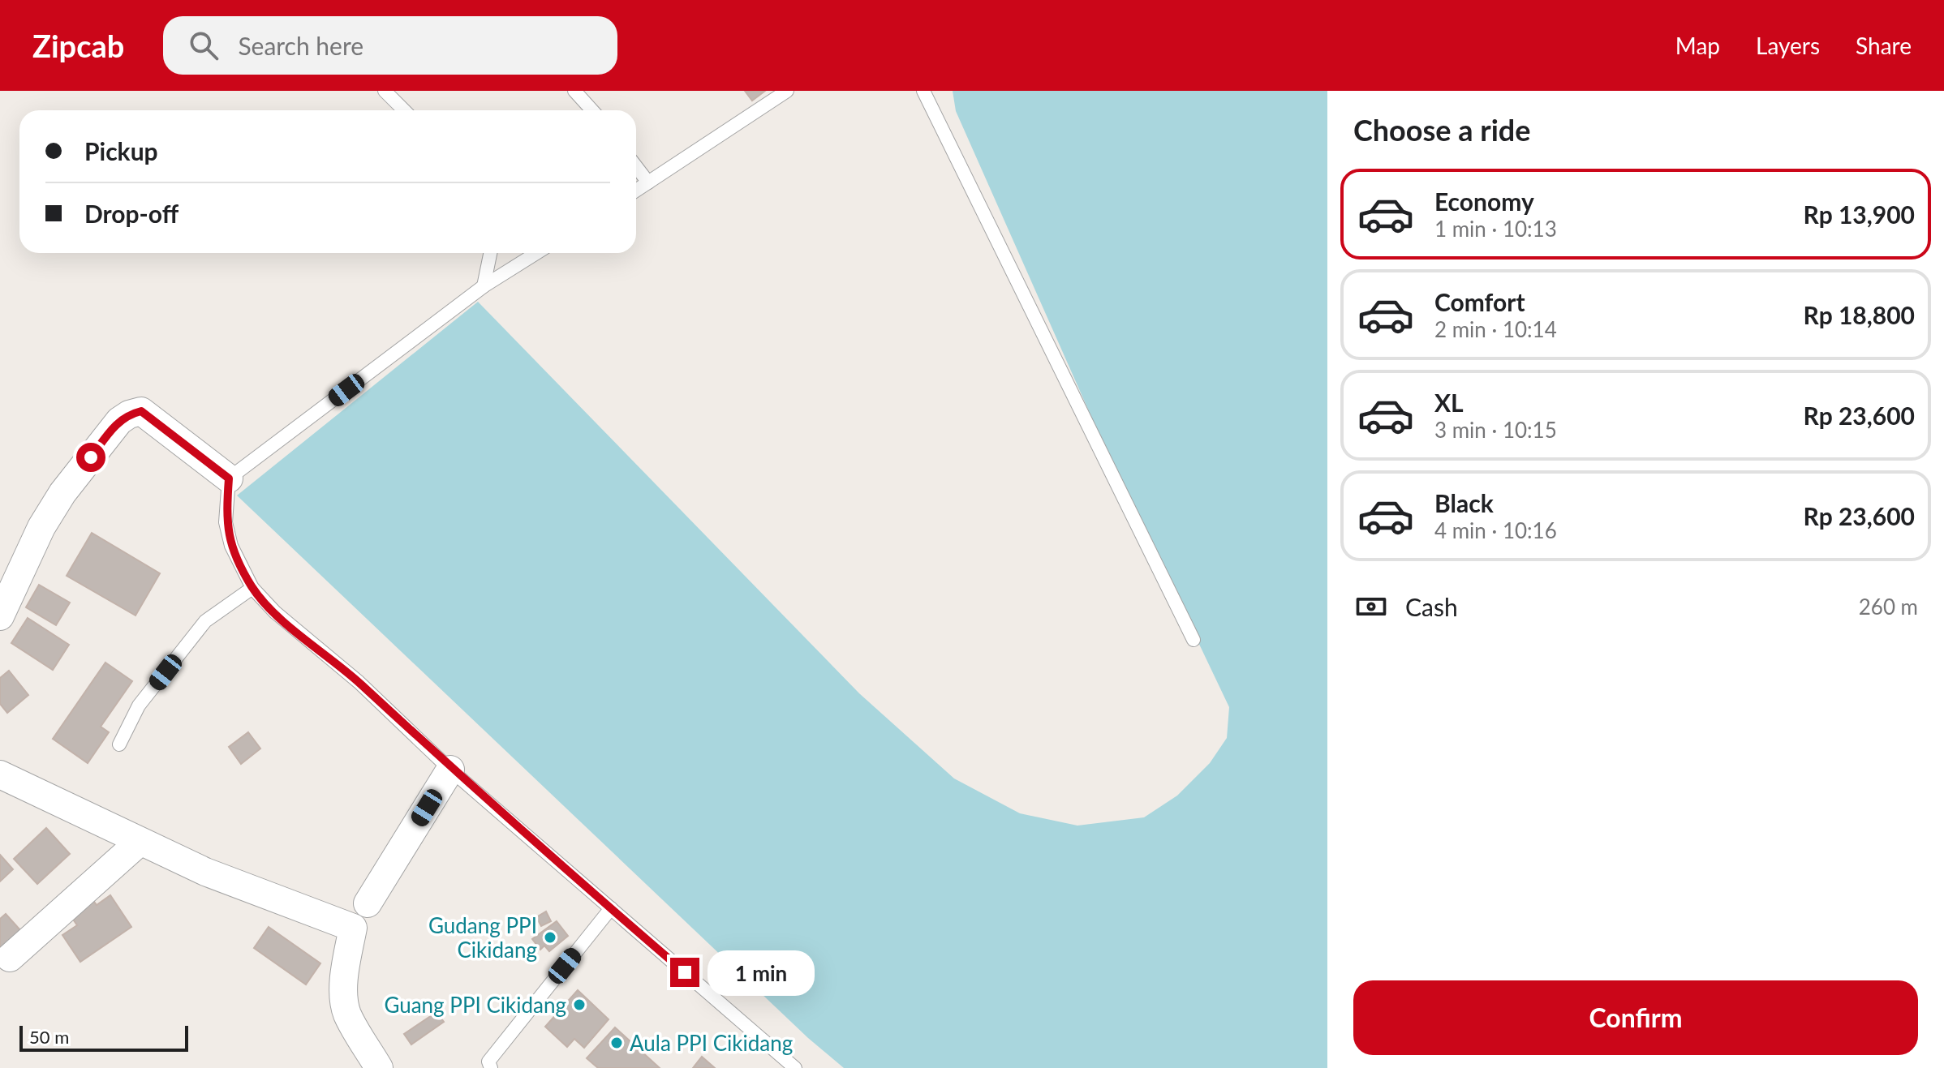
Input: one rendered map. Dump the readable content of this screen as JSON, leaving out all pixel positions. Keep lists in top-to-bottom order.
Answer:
{
  "places": ["Gudang PPI Cikidang", "Guang PPI Cikidang", "Aula PPI Cikidang"],
  "scale_bar": "50 m",
  "page": {
    "header": "Zipcab",
    "search": "Search here",
    "nav": ["Map", "Layers", "Share"],
    "heading": "Choose a ride",
    "banner": ["Pickup", "Drop-off"],
    "list": [
      {
        "name": "Economy",
        "note": "1 min · 10:13",
        "value": "Rp 13,900"
      },
      {
        "name": "Comfort",
        "note": "2 min · 10:14",
        "value": "Rp 18,800"
      },
      {
        "name": "XL",
        "note": "3 min · 10:15",
        "value": "Rp 23,600"
      },
      {
        "name": "Black",
        "note": "4 min · 10:16",
        "value": "Rp 23,600"
      }
    ],
    "pay": ["Cash", "260 m"],
    "bubble": "1 min",
    "buttons": "Confirm",
    "scale": "50 m"
  }
}
